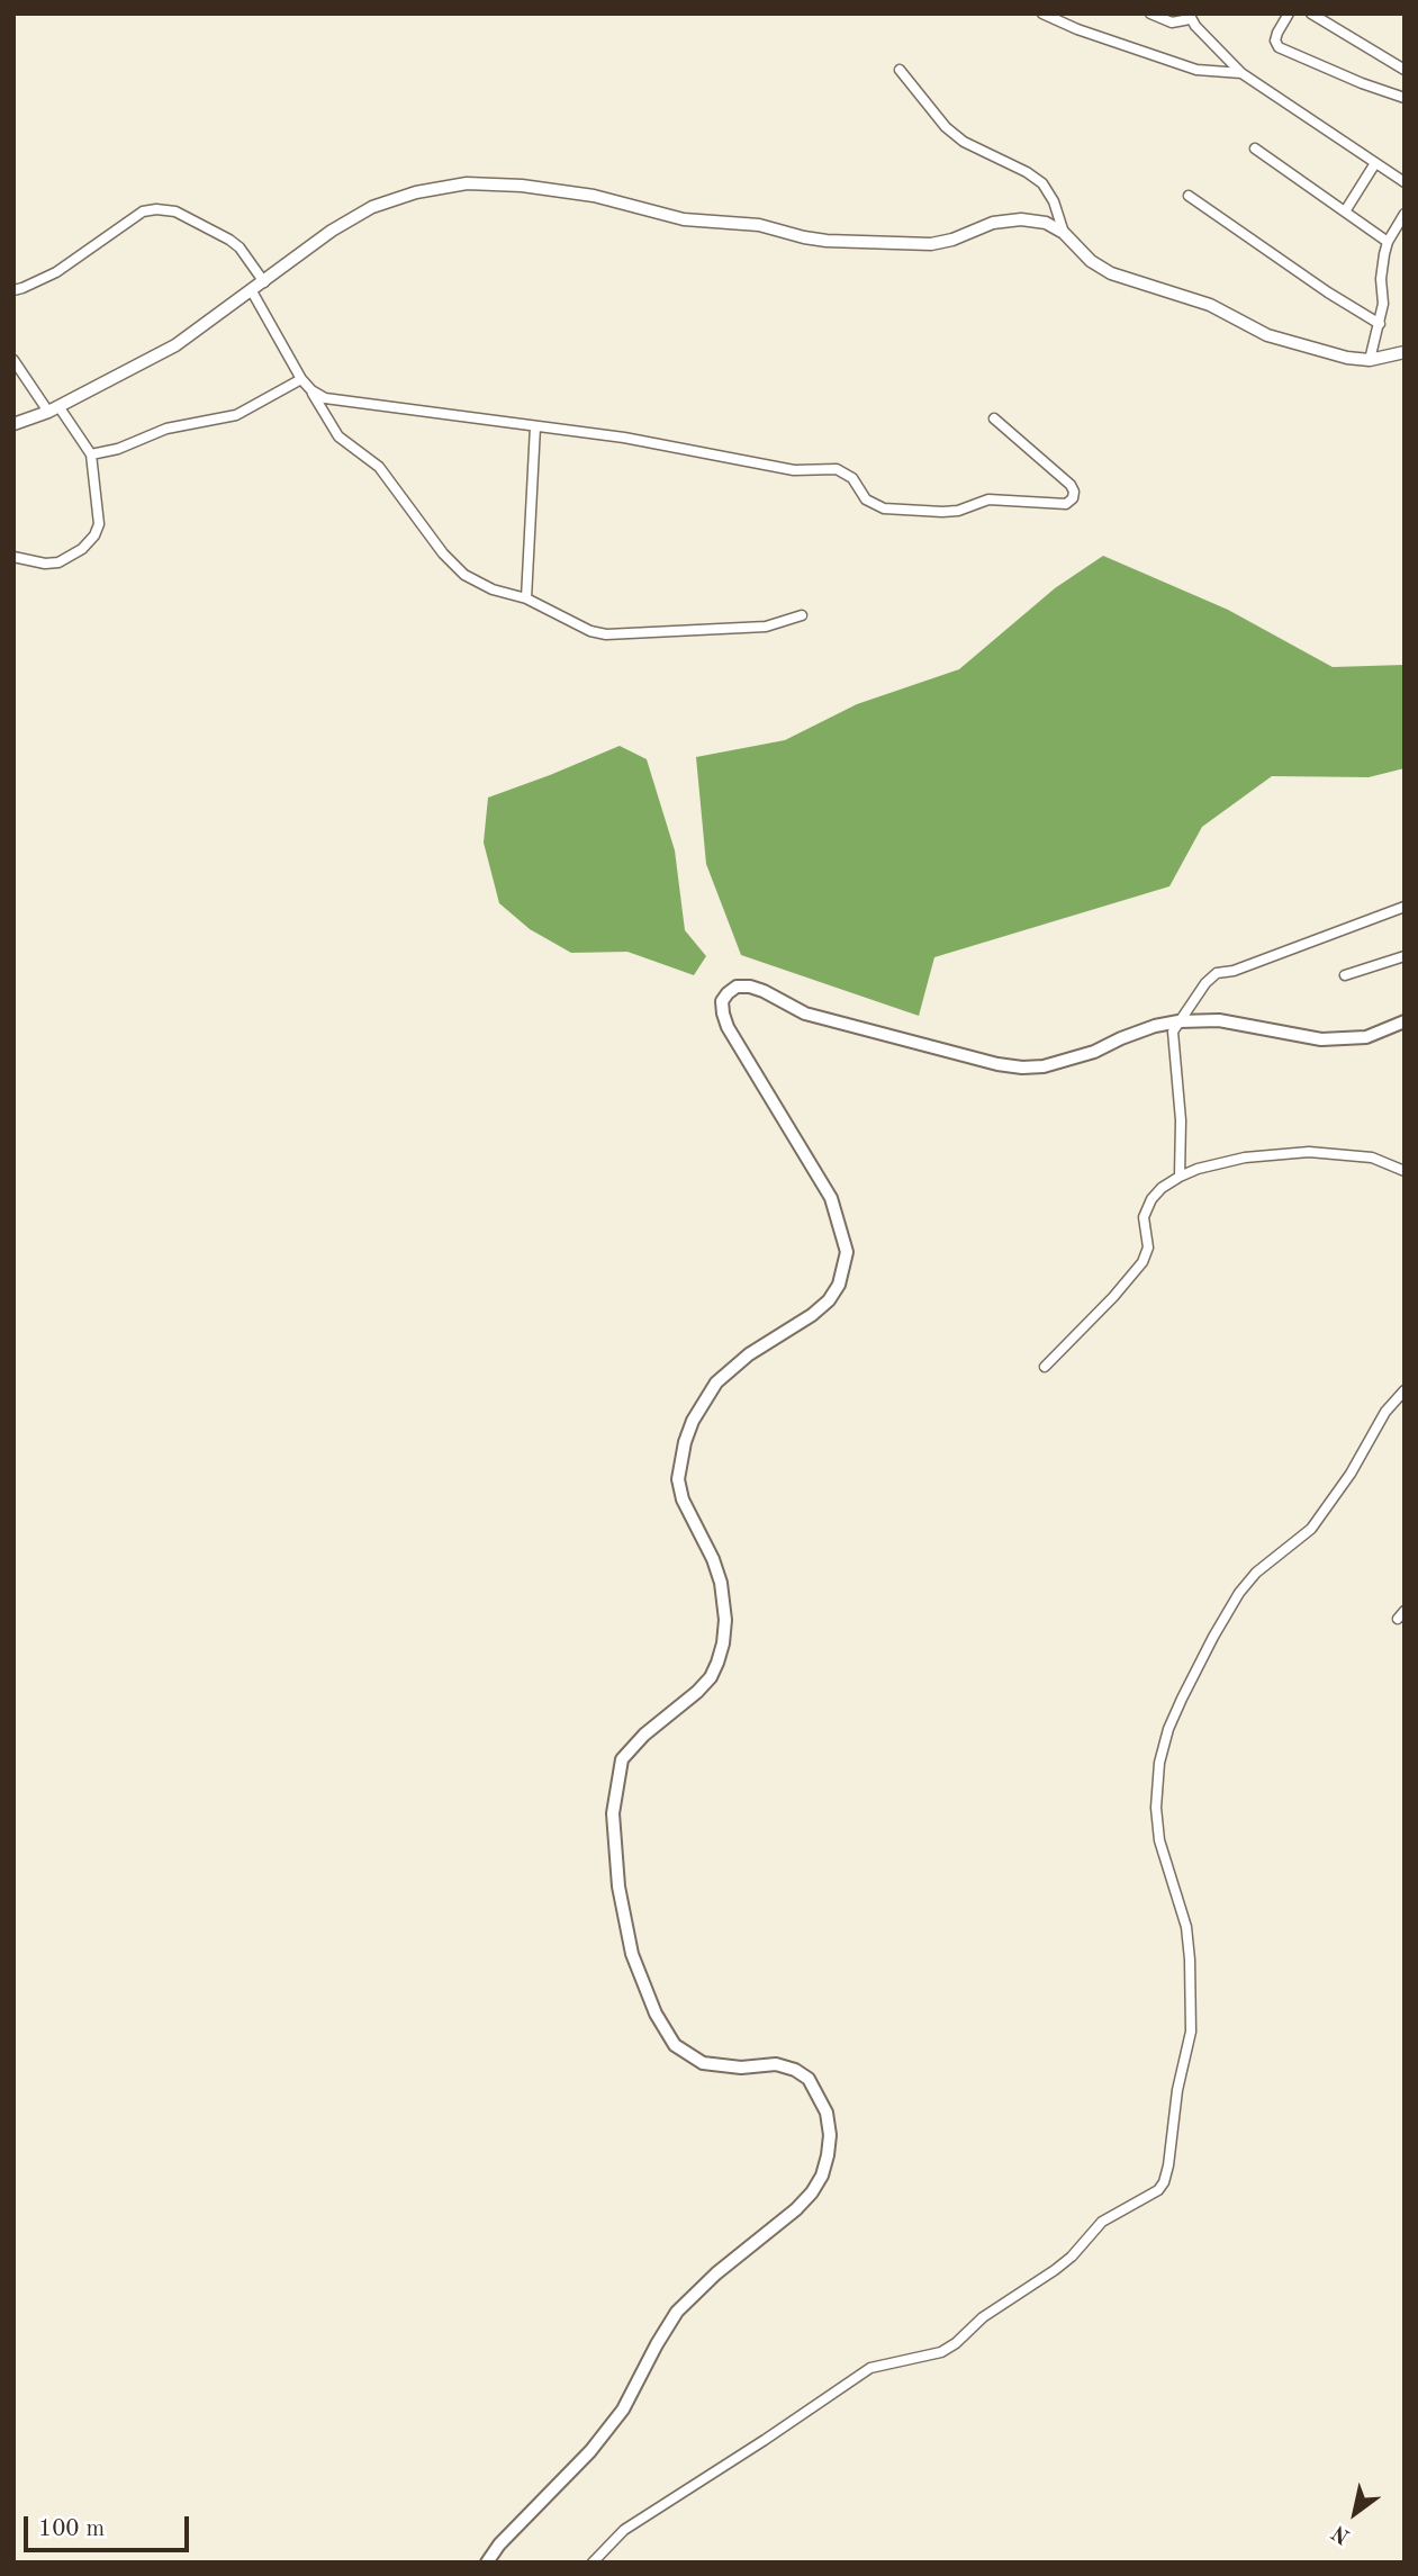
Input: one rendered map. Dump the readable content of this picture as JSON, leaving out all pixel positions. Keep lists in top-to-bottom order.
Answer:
{
  "scale_bar": "100 m",
  "north": "bottom left"
}
